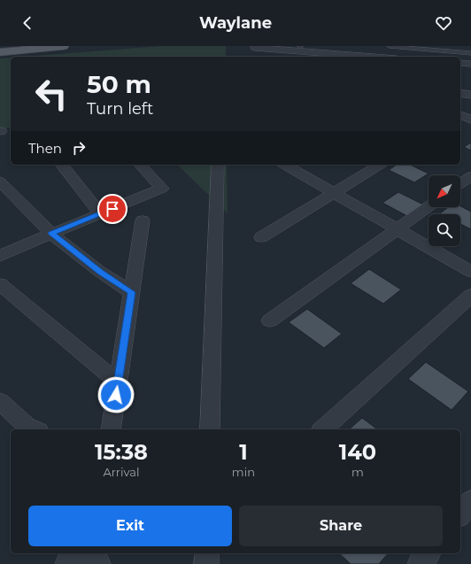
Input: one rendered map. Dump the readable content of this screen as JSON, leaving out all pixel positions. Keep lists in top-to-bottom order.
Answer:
{
  "north": "bottom left",
  "page": {
    "header": "Waylane",
    "turn": ["50 m", "Turn left"],
    "then": "Then",
    "eta": [
      "15:38",
      "Arrival",
      "1",
      "min",
      "140",
      "m"
    ],
    "buttons": ["Exit", "Share"]
  }
}
